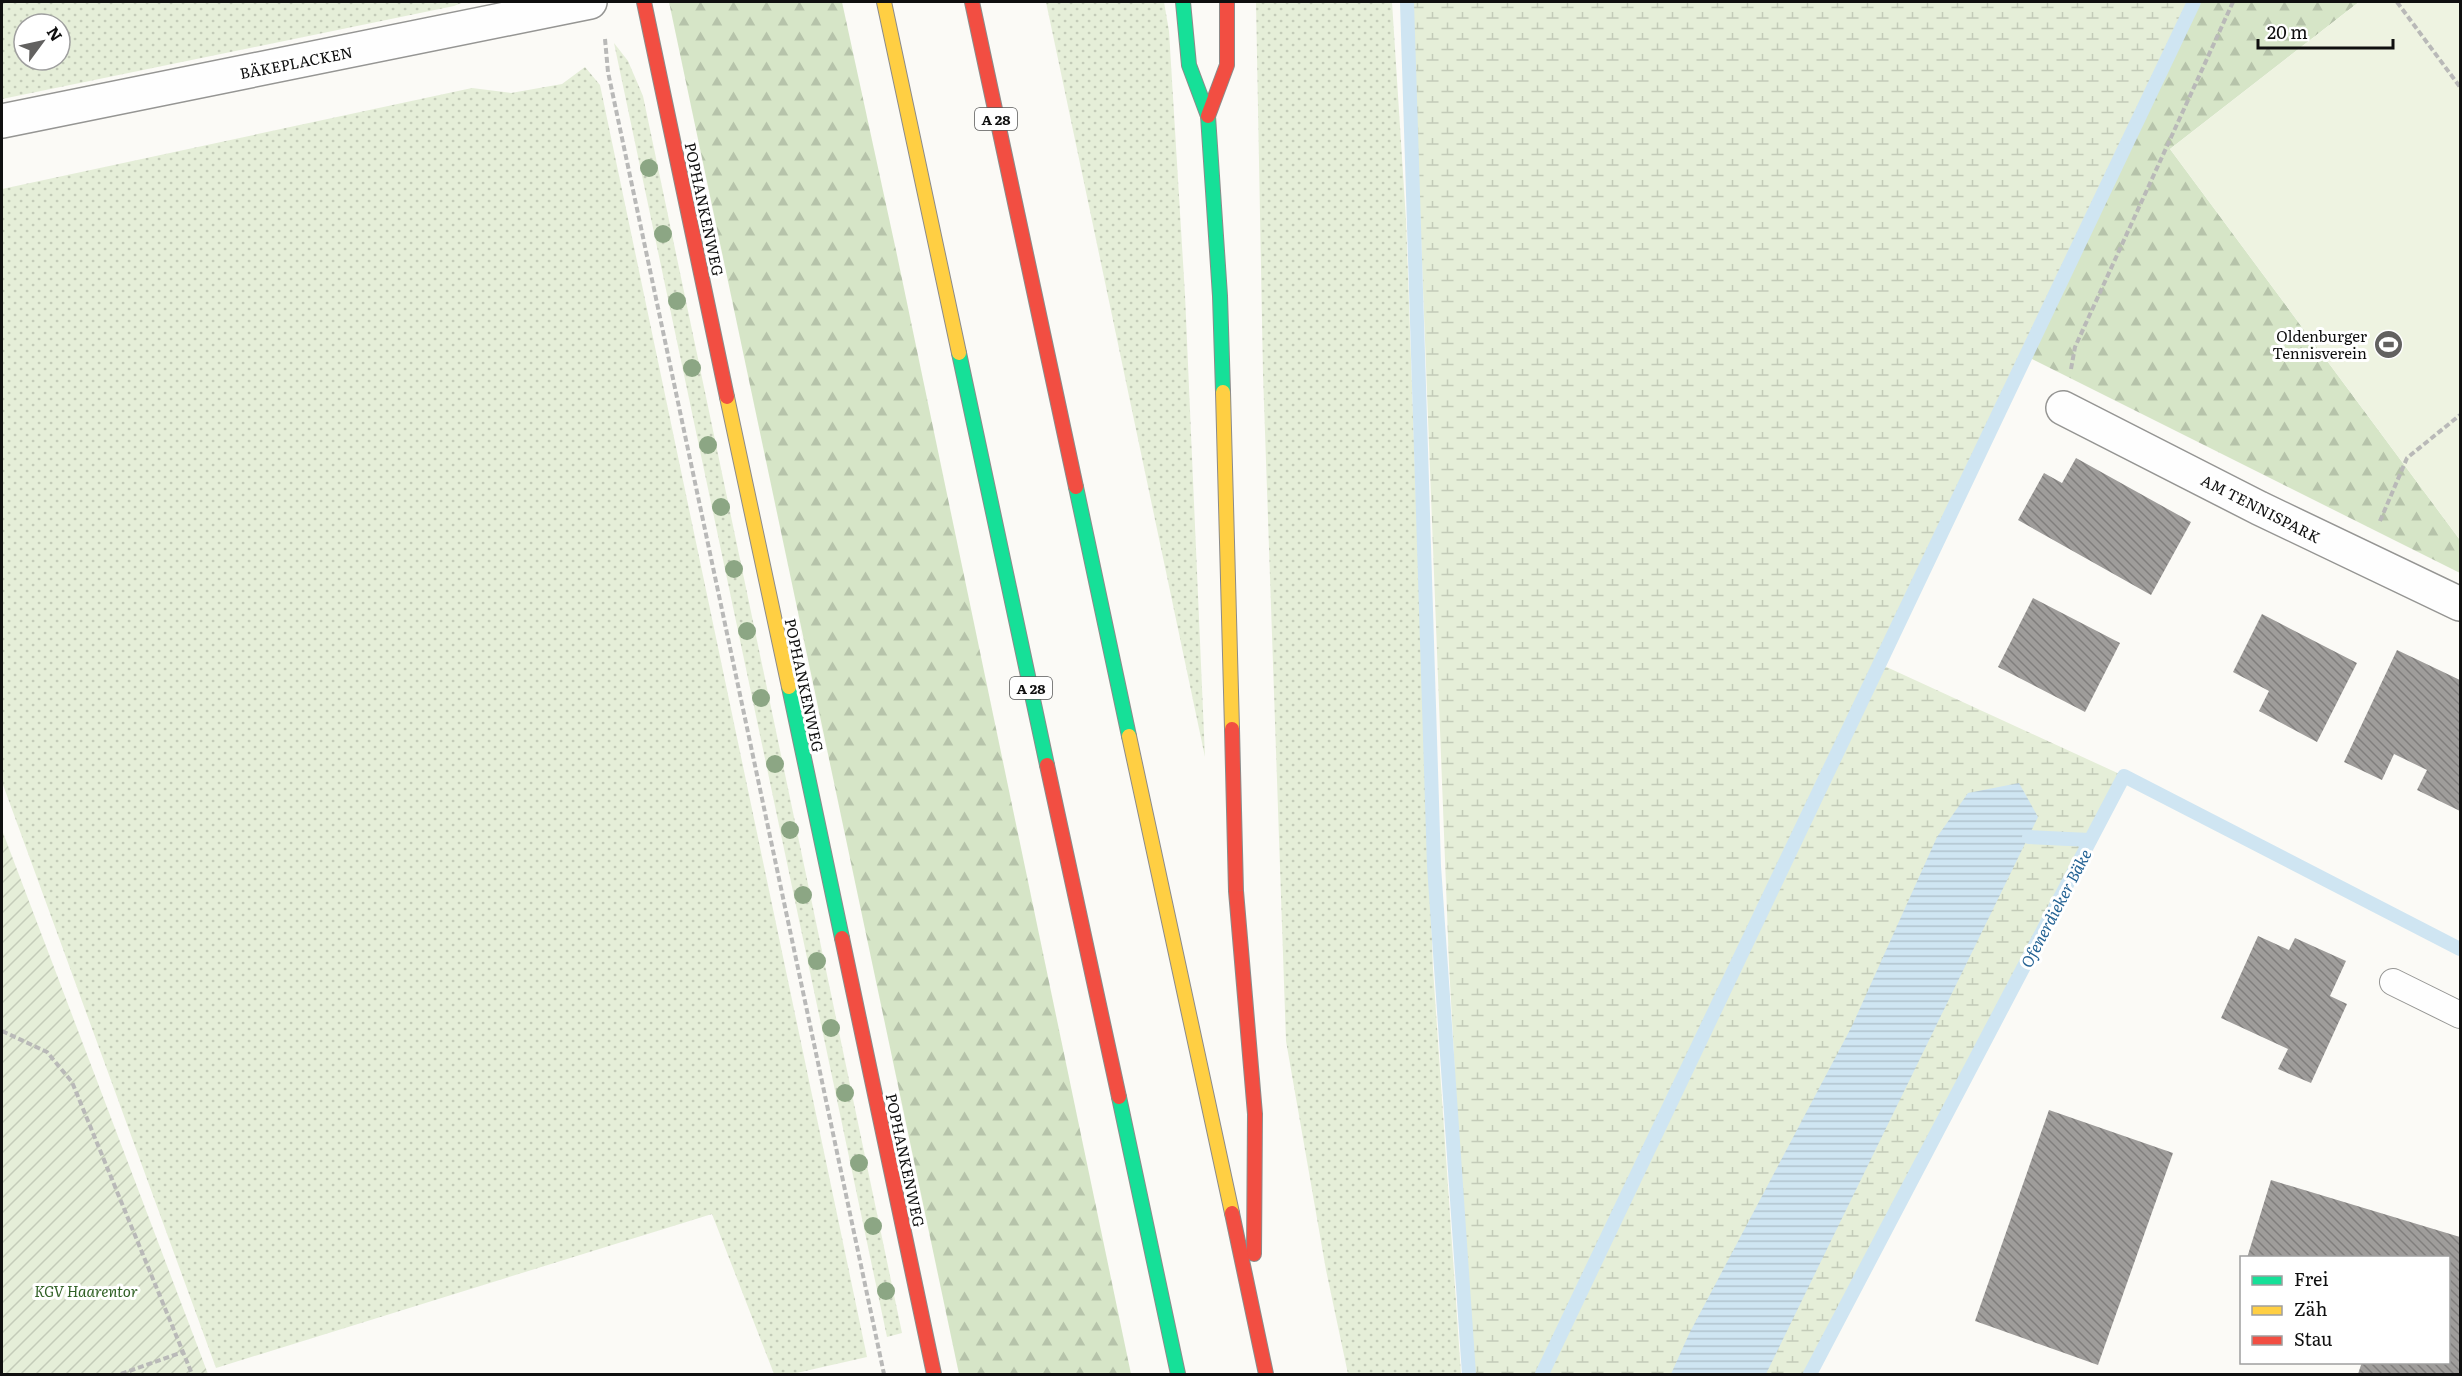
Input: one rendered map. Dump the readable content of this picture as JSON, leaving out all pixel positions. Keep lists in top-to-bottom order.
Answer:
{
  "streets": {
    "main road": ["A 28", "POPHANKENWEG"],
    "street": ["BÄKEPLACKEN", "AM TENNISPARK"]
  },
  "water": ["Ofenerdieker Bäke"],
  "parks": ["KGV Haarentor"],
  "places": {
    "sports": ["Oldenburger Tennisverein"]
  },
  "legend": ["Frei", "Zäh", "Stau"],
  "scale_bar": "20 m",
  "north": "top right"
}
